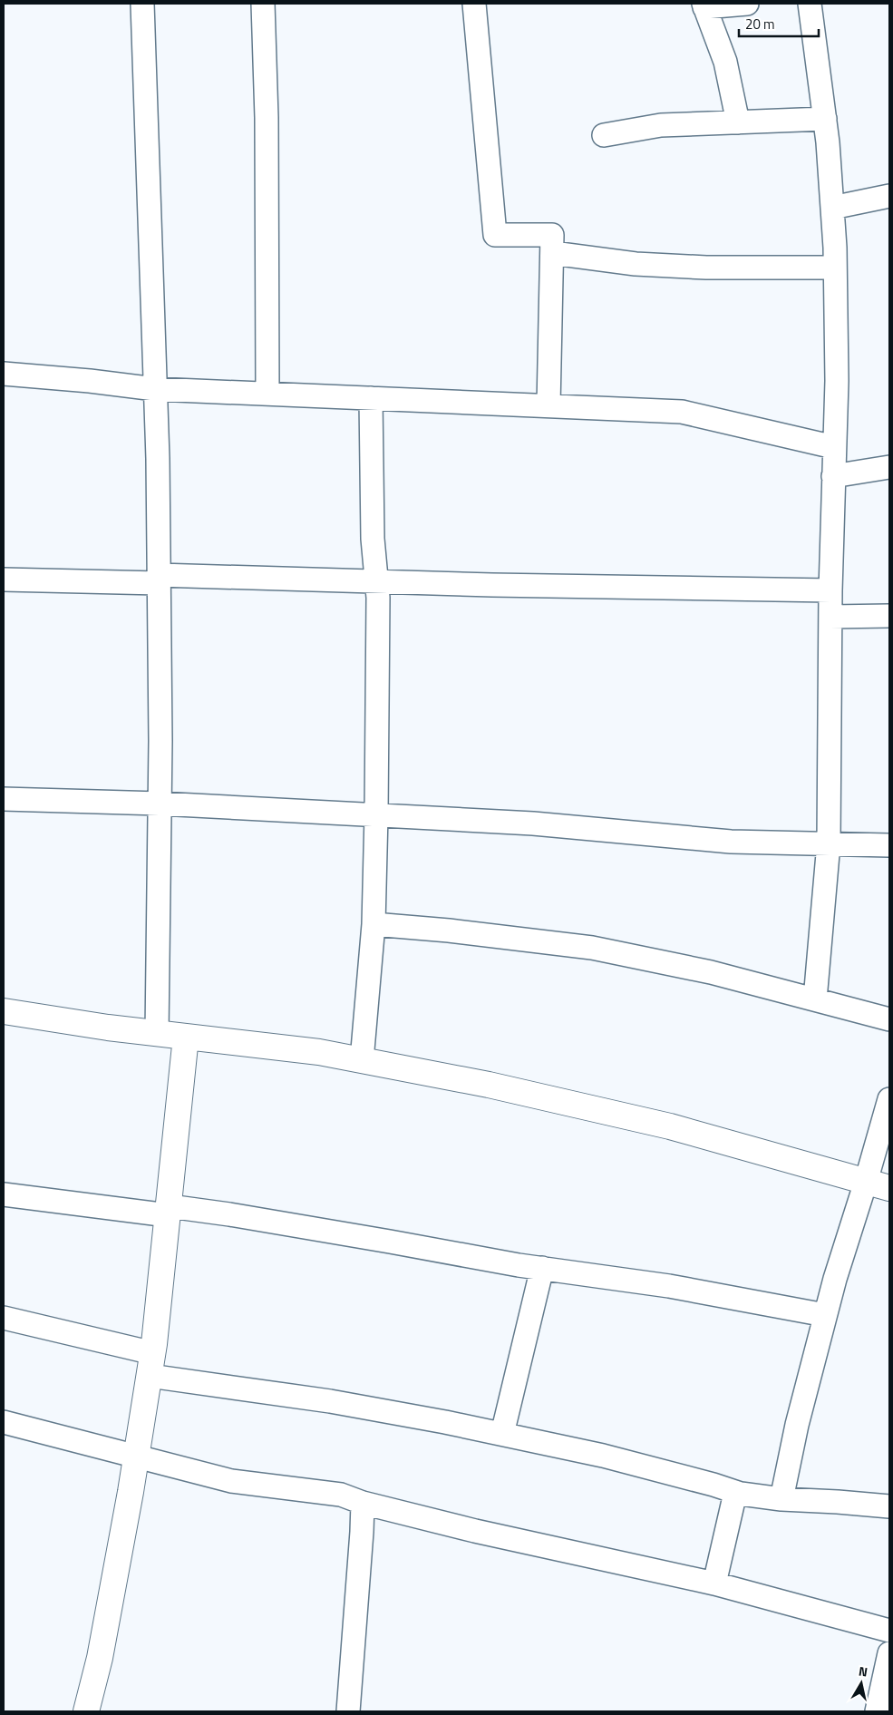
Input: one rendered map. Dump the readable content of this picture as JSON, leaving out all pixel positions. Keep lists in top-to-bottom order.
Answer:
{
  "scale_bar": "20 m",
  "north": "top"
}
